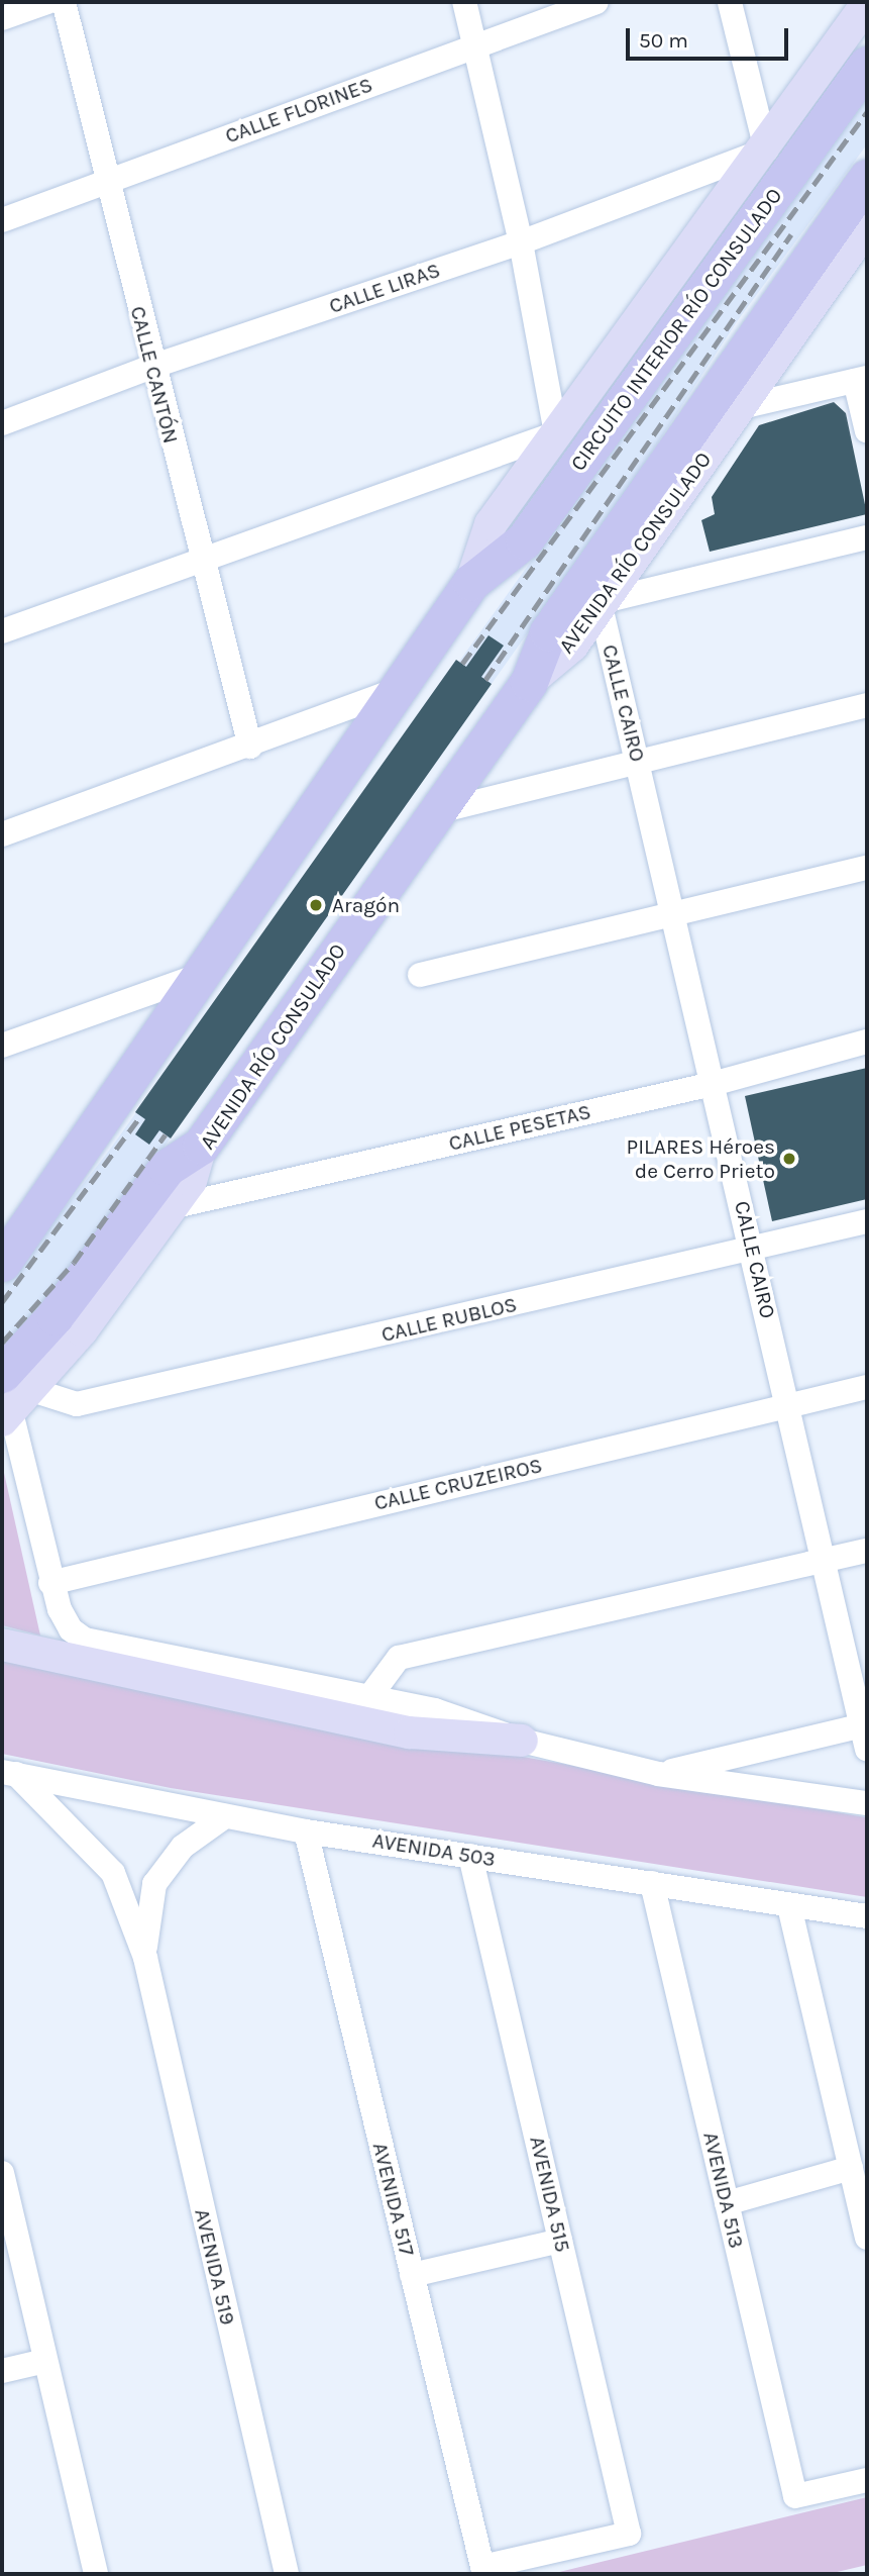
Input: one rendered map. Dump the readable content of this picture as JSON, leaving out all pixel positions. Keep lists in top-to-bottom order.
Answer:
{
  "streets": {
    "highway": ["CIRCUITO INTERIOR RÍO CONSULADO", "AVENIDA RÍO CONSULADO"],
    "street": [
      "CALLE FLORINES",
      "CALLE LIRAS",
      "CALLE CANTÓN",
      "CALLE CAIRO",
      "CALLE PESETAS",
      "CALLE RUBLOS",
      "CALLE CRUZEIROS",
      "AVENIDA 503",
      "AVENIDA 513",
      "AVENIDA 515",
      "AVENIDA 517",
      "AVENIDA 519"
    ]
  },
  "crossings": [
    ["CALLE FLORINES", "CALLE CANTÓN"],
    ["CALLE LIRAS", "CALLE CANTÓN"],
    ["AVENIDA RÍO CONSULADO", "CALLE CAIRO"],
    ["AVENIDA RÍO CONSULADO", "CALLE PESETAS"],
    ["AVENIDA RÍO CONSULADO", "CALLE RUBLOS"],
    ["CALLE CAIRO", "CALLE PESETAS"],
    ["CALLE CAIRO", "CALLE RUBLOS"],
    ["CALLE CAIRO", "CALLE CRUZEIROS"],
    ["AVENIDA 503", "AVENIDA 513"],
    ["AVENIDA 503", "AVENIDA 515"],
    ["AVENIDA 503", "AVENIDA 517"],
    ["AVENIDA 503", "AVENIDA 519"],
    ["AVENIDA 515", "AVENIDA 517"]
  ],
  "places": ["Aragón", "PILARES Héroes de Cerro Prieto"],
  "scale_bar": "50 m"
}
